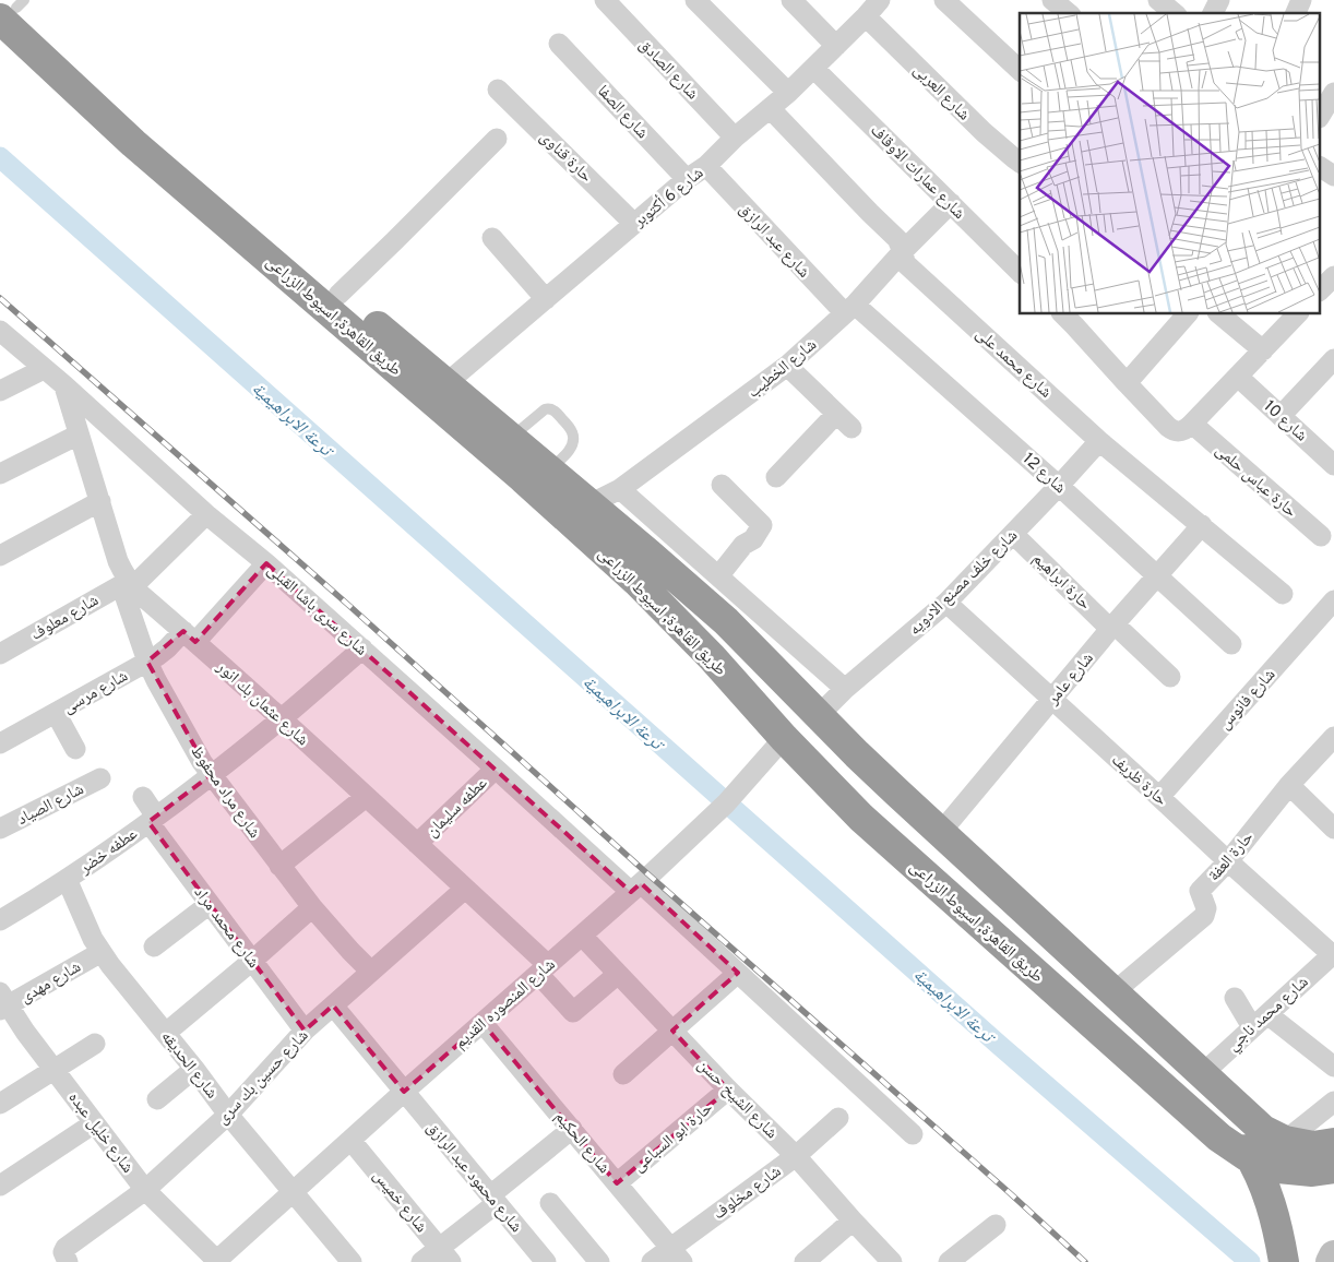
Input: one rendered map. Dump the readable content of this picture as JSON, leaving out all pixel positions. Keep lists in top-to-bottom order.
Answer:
{
  "streets": {
    "highway": ["طريق القاهرة, اسيوط الزراعى"],
    "street": [
      "شارع الصادق",
      "شارع العربى",
      "شارع الصفا",
      "حارة قناوى",
      "شارع عمارات الاوقاف",
      "شارع 6 أكتوبر",
      "شارع عبد الرازق",
      "شارع محمد على",
      "شارع الخطيب",
      "شارع 10",
      "شارع 12",
      "حارة عباس حلمى",
      "حارة ابراهيم",
      "شارع خلف مصنع الادويه",
      "شارع سرى باشا القبلى",
      "شارع معلوف",
      "شارع عامر",
      "شارع مرسى",
      "شارع فانوس",
      "شارع عثمان بك انور",
      "حارة ظريف",
      "شارع مراد محفوظ",
      "شارع الصياد",
      "عطفه سليمان",
      "عطفه خضر",
      "حارة العفة",
      "شارع محمد مراد",
      "شارع مهدى",
      "شارع المنصوره القديم",
      "شارع محمد ناجي",
      "شارع الحديقه",
      "شارع حسين بك سرى",
      "شارع الشيخ حسن",
      "شارع خليل عبده",
      "حارة ابو السباعى",
      "شارع الحكيم",
      "شارع محمود عبد الرازق",
      "شارع مخلوف",
      "شارع خميس"
    ]
  },
  "crossings": [
    ["شارع الصادق", "شارع 6 أكتوبر"],
    ["شارع العربى", "شارع 6 أكتوبر"],
    ["شارع الصفا", "شارع 6 أكتوبر"],
    ["حارة قناوى", "شارع 6 أكتوبر"],
    ["شارع عمارات الاوقاف", "شارع 6 أكتوبر"],
    ["شارع عمارات الاوقاف", "شارع الخطيب"],
    ["شارع 6 أكتوبر", "شارع عبد الرازق"],
    ["شارع 6 أكتوبر", "طريق القاهرة, اسيوط الزراعى"],
    ["شارع 6 أكتوبر", "شارع محمد على"],
    ["شارع عبد الرازق", "شارع الخطيب"],
    ["شارع عبد الرازق", "شارع 12"],
    ["طريق القاهرة, اسيوط الزراعى", "شارع الخطيب"],
    ["طريق القاهرة, اسيوط الزراعى", "شارع خلف مصنع الادويه"],
    ["طريق القاهرة, اسيوط الزراعى", "شارع عامر"],
    ["طريق القاهرة, اسيوط الزراعى", "حارة العفة"],
    ["طريق القاهرة, اسيوط الزراعى", "شارع المنصوره القديم"],
    ["طريق القاهرة, اسيوط الزراعى", "شارع محمد ناجي"],
    ["شارع محمد على", "شارع الخطيب"],
    ["شارع محمد على", "شارع خلف مصنع الادويه"],
    ["شارع محمد على", "شارع عامر"],
    ["شارع الخطيب", "شارع 12"],
    ["شارع 12", "شارع خلف مصنع الادويه"],
    ["شارع 12", "شارع عامر"],
    ["حارة ابراهيم", "شارع خلف مصنع الادويه"],
    ["حارة ابراهيم", "شارع عامر"],
    ["شارع خلف مصنع الادويه", "حارة ظريف"],
    ["شارع خلف مصنع الادويه", "شارع المنصوره القديم"],
    ["شارع سرى باشا القبلى", "شارع معلوف"],
    ["شارع سرى باشا القبلى", "شارع مرسى"],
    ["شارع سرى باشا القبلى", "شارع عثمان بك انور"],
    ["شارع سرى باشا القبلى", "عطفه سليمان"],
    ["شارع سرى باشا القبلى", "عطفه خضر"],
    ["شارع سرى باشا القبلى", "شارع المنصوره القديم"],
    ["شارع معلوف", "شارع عثمان بك انور"],
    ["شارع معلوف", "شارع مراد محفوظ"],
    ["شارع عامر", "حارة ظريف"],
    ["شارع مرسى", "شارع عثمان بك انور"],
    ["شارع مرسى", "شارع مراد محفوظ"],
    ["شارع فانوس", "حارة ظريف"],
    ["شارع عثمان بك انور", "شارع مراد محفوظ"],
    ["شارع عثمان بك انور", "عطفه سليمان"],
    ["شارع عثمان بك انور", "عطفه خضر"],
    ["شارع عثمان بك انور", "شارع المنصوره القديم"],
    ["شارع عثمان بك انور", "شارع حسين بك سرى"],
    ["حارة ظريف", "حارة العفة"],
    ["حارة ظريف", "شارع محمد ناجي"],
    ["شارع مراد محفوظ", "عطفه خضر"],
    ["شارع مراد محفوظ", "شارع حسين بك سرى"],
    ["عطفه خضر", "شارع محمد مراد"],
    ["عطفه خضر", "شارع الحديقه"],
    ["شارع محمد مراد", "شارع حسين بك سرى"],
    ["شارع مهدى", "شارع الحديقه"],
    ["شارع مهدى", "شارع خليل عبده"],
    ["شارع المنصوره القديم", "شارع الحديقه"],
    ["شارع المنصوره القديم", "شارع الشيخ حسن"],
    ["شارع المنصوره القديم", "شارع خليل عبده"],
    ["شارع المنصوره القديم", "شارع الحكيم"],
    ["شارع المنصوره القديم", "شارع محمود عبد الرازق"],
    ["شارع المنصوره القديم", "شارع خميس"],
    ["شارع الحديقه", "شارع حسين بك سرى"],
    ["شارع حسين بك سرى", "شارع خليل عبده"],
    ["شارع حسين بك سرى", "شارع محمود عبد الرازق"],
    ["شارع الشيخ حسن", "حارة ابو السباعى"],
    ["شارع الشيخ حسن", "شارع مخلوف"],
    ["حارة ابو السباعى", "شارع الحكيم"],
    ["شارع الحكيم", "شارع مخلوف"]
  ],
  "water": ["ترعة الابراهيمية"]
}
